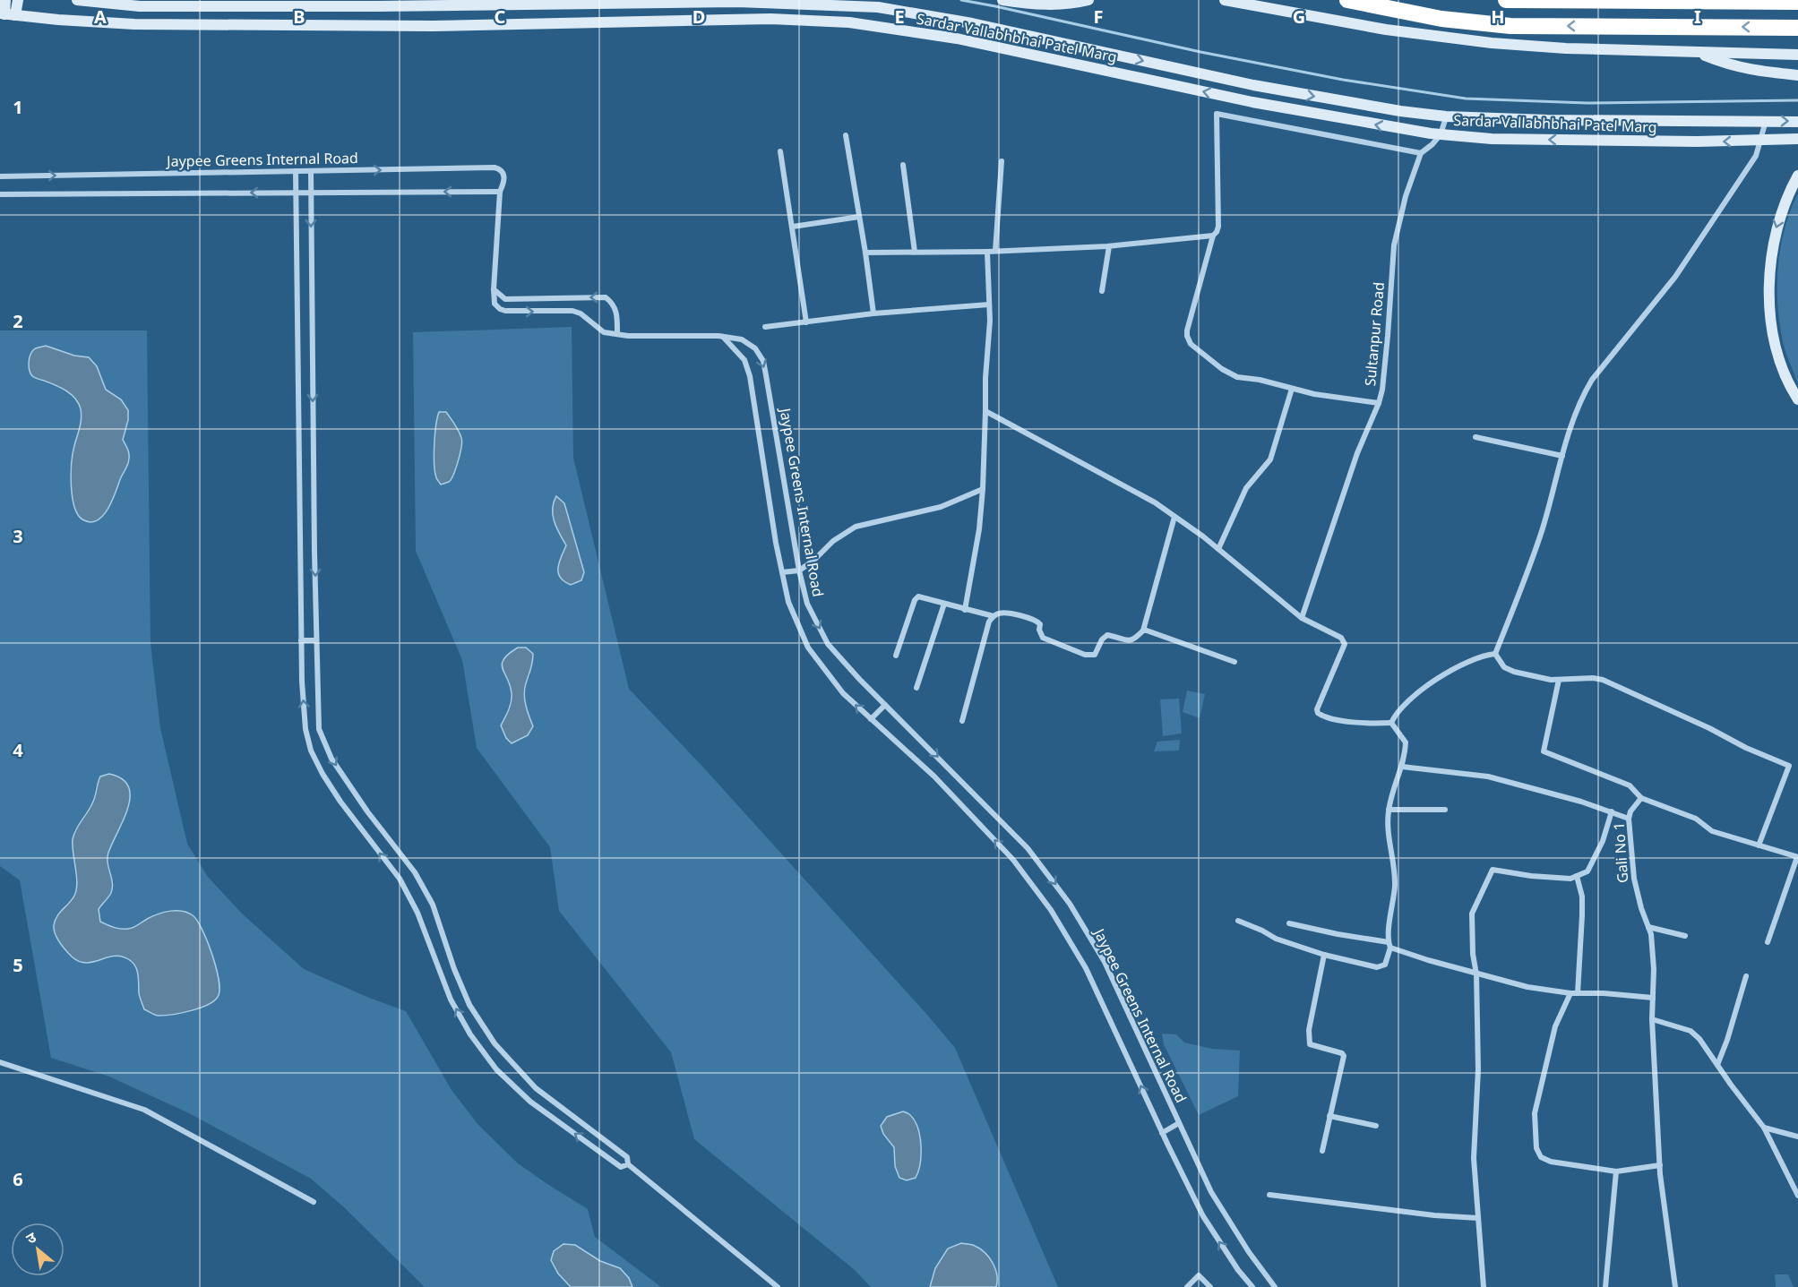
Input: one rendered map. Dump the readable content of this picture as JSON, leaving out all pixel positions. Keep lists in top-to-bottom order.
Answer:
{
  "streets": {
    "street": [
      "Sardar Vallabhbhai Patel Marg",
      "Jaypee Greens Internal Road",
      "Sultanpur Road",
      "Gali No 1"
    ]
  },
  "crossings": [
    ["Sardar Vallabhbhai Patel Marg", "Sultanpur Road"]
  ],
  "north": "top left",
  "grid": {
    "columns": [
      "A",
      "B",
      "C",
      "D",
      "E",
      "F",
      "G",
      "H",
      "I"
    ],
    "rows": [
      "1",
      "2",
      "3",
      "4",
      "5",
      "6"
    ]
  }
}
